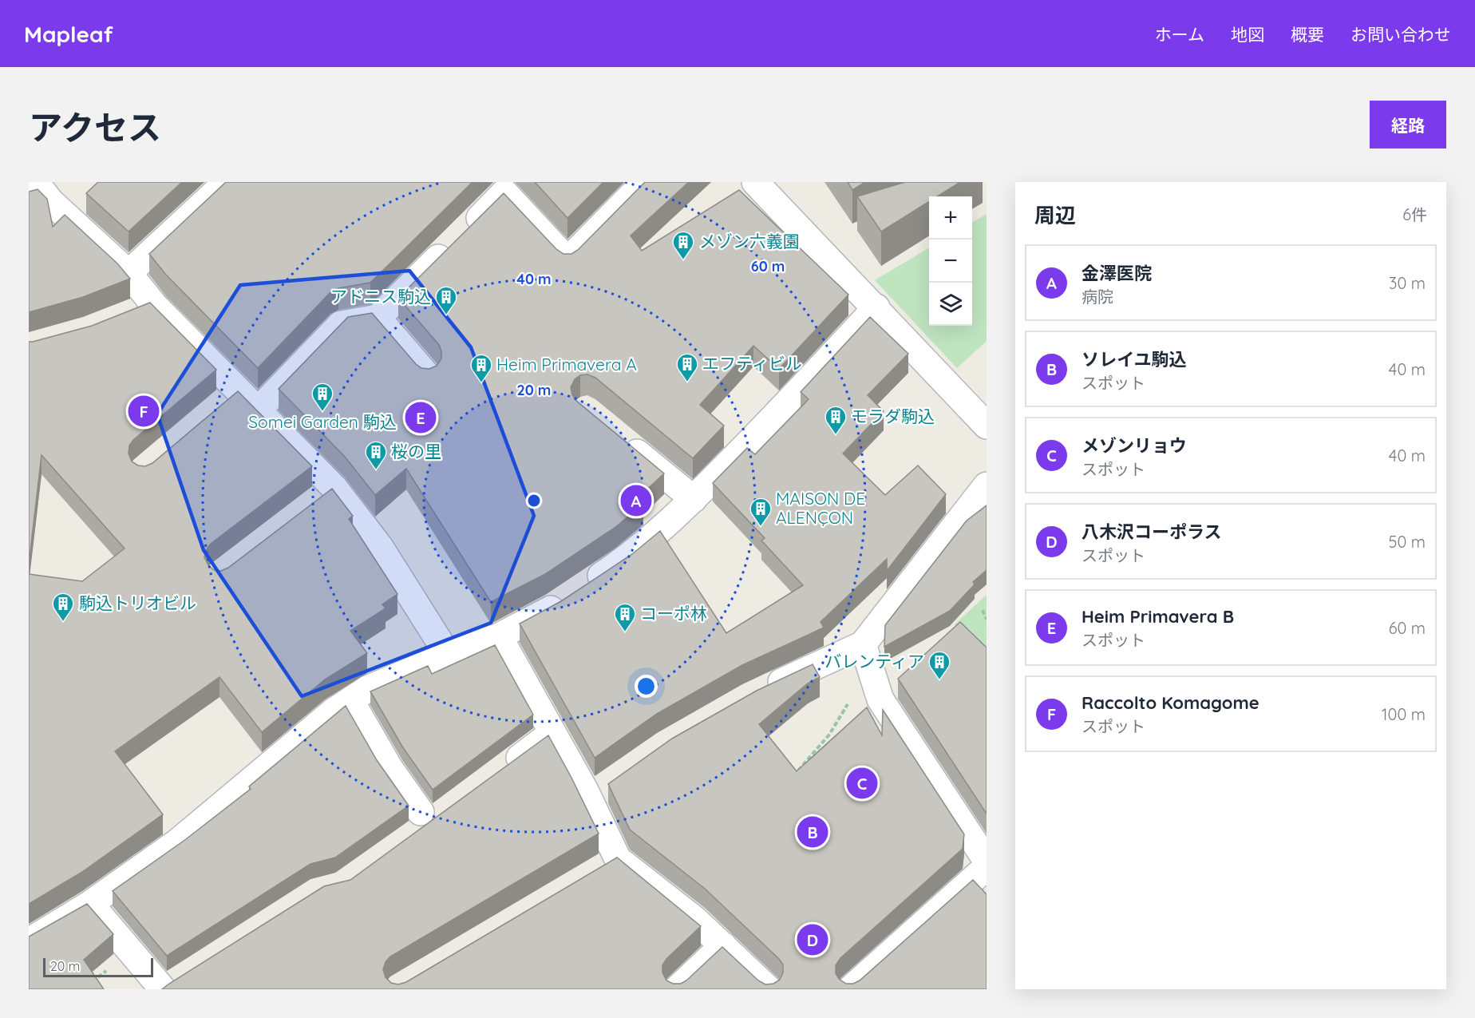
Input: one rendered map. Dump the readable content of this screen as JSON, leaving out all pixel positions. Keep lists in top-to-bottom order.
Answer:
{
  "places": {
    "building": [
      "メゾン六義園",
      "アドニス駒込",
      "エフティビル",
      "Heim Primavera A",
      "Somei Garden 駒込",
      "モラダ駒込",
      "桜の里",
      "MAISON DE ALENÇON",
      "駒込トリオビル",
      "コーポ林",
      "バレンティア"
    ]
  },
  "scale_bar": "20 m",
  "page": {
    "header": "Mapleaf",
    "nav": [
      "ホーム",
      "地図",
      "概要",
      "お問い合わせ"
    ],
    "title": "アクセス",
    "buttons": "経路",
    "heading": ["周辺", "6件"],
    "map_buttons": ["+", "−"],
    "list": [
      {
        "mark": "A",
        "name": "金澤医院",
        "note": "病院",
        "value": "30 m"
      },
      {
        "mark": "B",
        "name": "ソレイユ駒込",
        "note": "スポット",
        "value": "40 m"
      },
      {
        "mark": "C",
        "name": "メゾンリョウ",
        "note": "スポット",
        "value": "40 m"
      },
      {
        "mark": "D",
        "name": "八木沢コーポラス",
        "note": "スポット",
        "value": "50 m"
      },
      {
        "mark": "E",
        "name": "Heim Primavera B",
        "note": "スポット",
        "value": "60 m"
      },
      {
        "mark": "F",
        "name": "Raccolto Komagome",
        "note": "スポット",
        "value": "100 m"
      }
    ],
    "pins": [
      "F",
      "E",
      "A",
      "C",
      "B",
      "D"
    ],
    "scale": "20 m"
  },
  "rings": ["60 m", "40 m", "20 m"]
}
